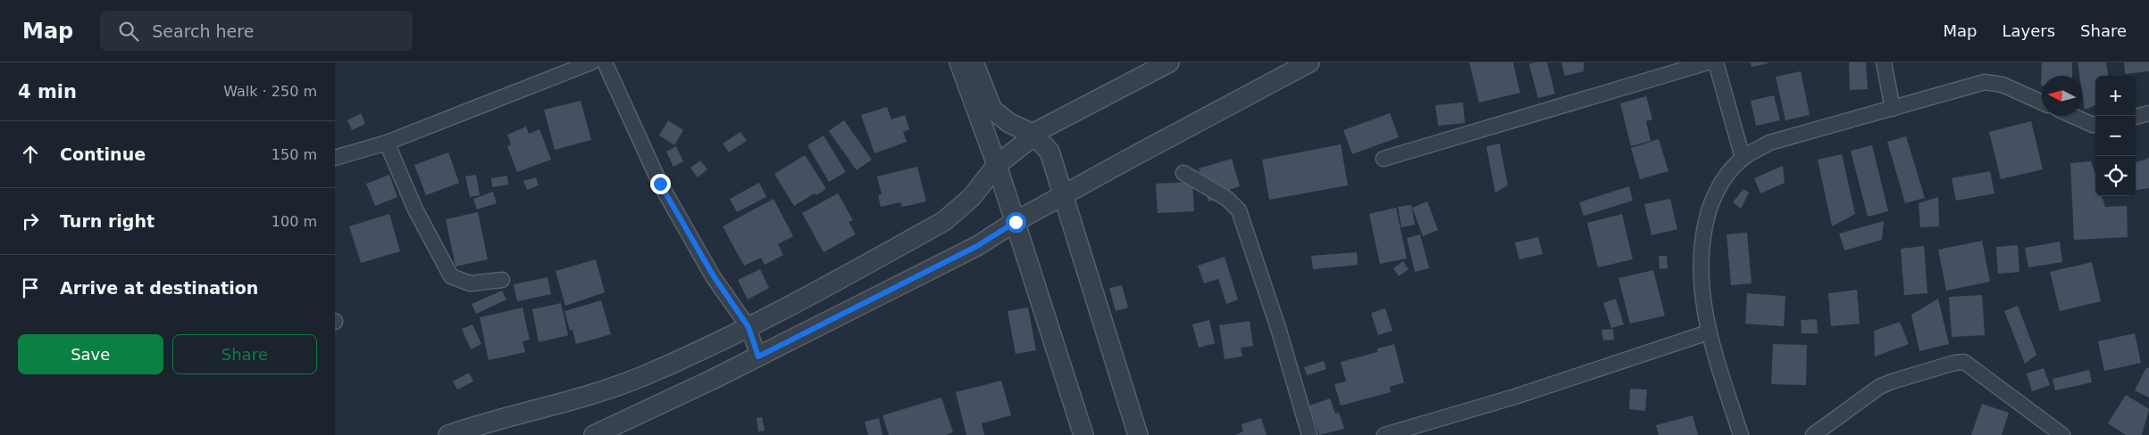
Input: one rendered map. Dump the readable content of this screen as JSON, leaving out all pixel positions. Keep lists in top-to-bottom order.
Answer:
{
  "north": "left",
  "page": {
    "header": "Map",
    "search": "Search here",
    "nav": ["Map", "Layers", "Share"],
    "heading": ["4 min", "Walk · 250 m"],
    "map_buttons": ["+", "−"],
    "list": [
      ["Continue", "150 m"],
      ["Turn right", "100 m"],
      "Arrive at destination"
    ],
    "buttons": ["Save", "Share"]
  }
}
